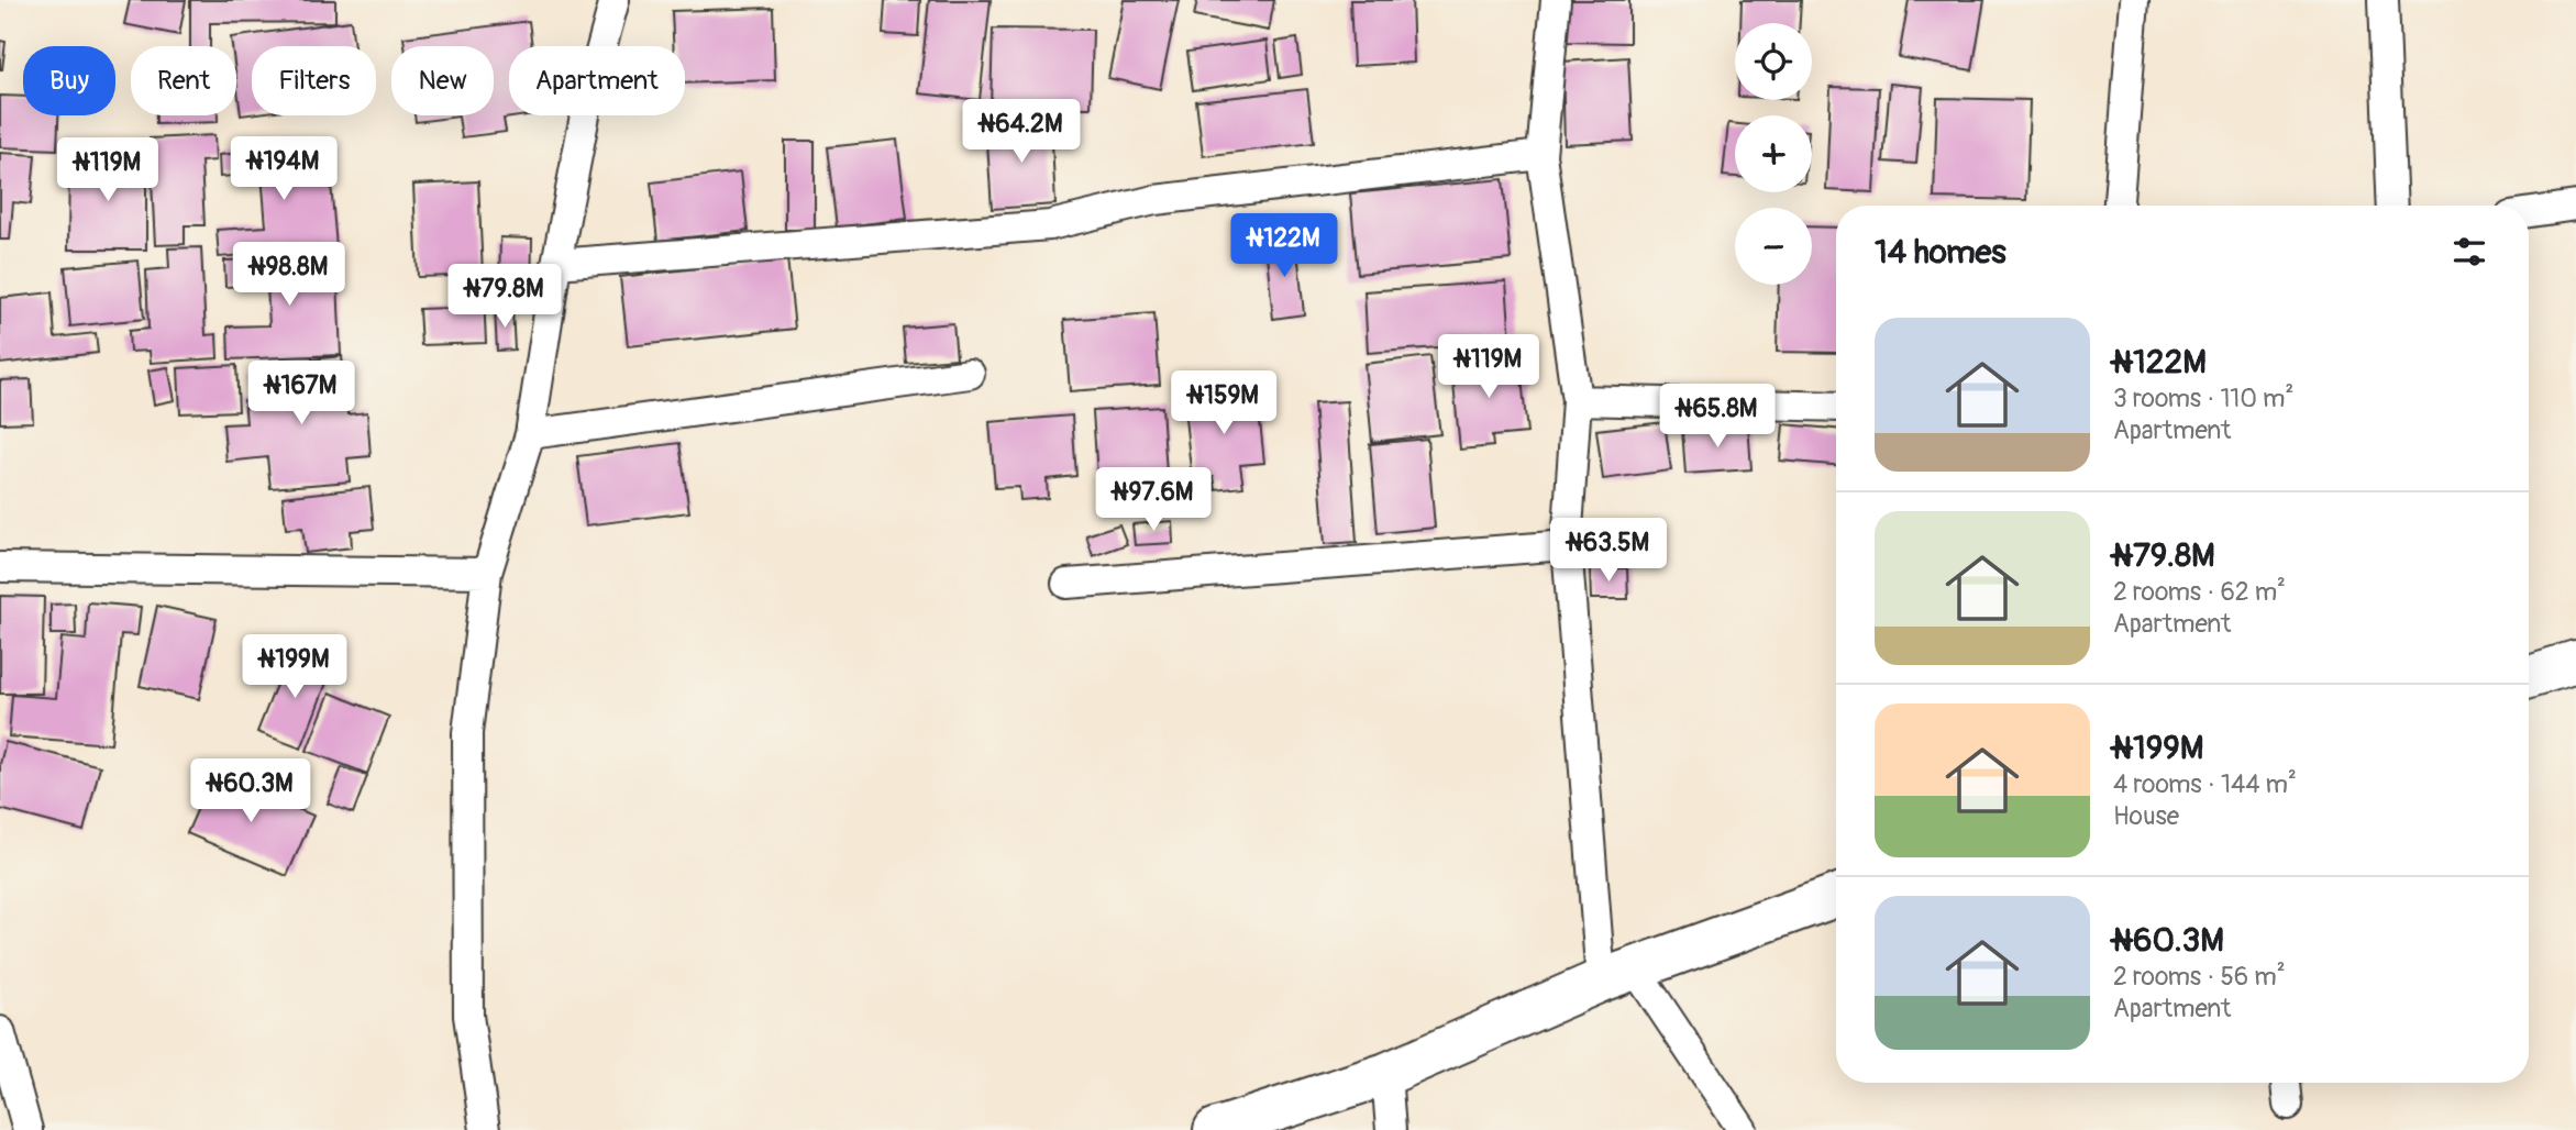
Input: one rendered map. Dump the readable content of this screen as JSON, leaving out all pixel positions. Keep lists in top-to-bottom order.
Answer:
{
  "page": {
    "map_buttons": ["+", "−"],
    "chip": [
      "Buy",
      "Rent",
      "Filters",
      "New",
      "Apartment"
    ],
    "price": [
      "₦64.2M",
      "₦194M",
      "₦119M",
      "₦122M",
      "₦98.8M",
      "₦79.8M",
      "₦119M",
      "₦167M",
      "₦159M",
      "₦65.8M",
      "₦97.6M",
      "₦63.5M",
      "₦199M",
      "₦60.3M"
    ],
    "heading": "14 homes",
    "list": [
      {
        "name": "₦122M",
        "note": "3 rooms · 110 m² · Apartment"
      },
      {
        "name": "₦79.8M",
        "note": "2 rooms · 62 m² · Apartment"
      },
      {
        "name": "₦199M",
        "note": "4 rooms · 144 m² · House"
      },
      {
        "name": "₦60.3M",
        "note": "2 rooms · 56 m² · Apartment"
      }
    ]
  }
}
